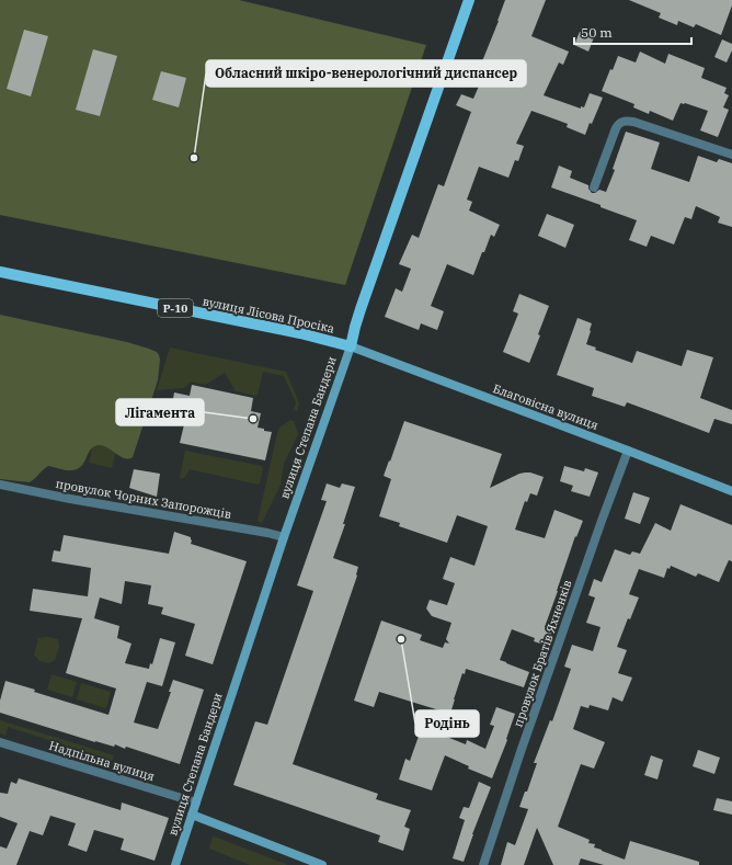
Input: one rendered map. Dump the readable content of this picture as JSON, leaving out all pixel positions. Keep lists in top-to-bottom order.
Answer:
{
  "streets": {
    "main road": [
      "Р-10",
      "вулиця Лісова Просіка",
      "Благовісна вулиця",
      "вулиця Степана Бандери"
    ],
    "street": ["провулок Чорних Запорожців", "провулок Братів Яхненків", "Надпільна вулиця"]
  },
  "crossings": [
    ["вулиця Лісова Просіка", "Благовісна вулиця"],
    ["вулиця Лісова Просіка", "вулиця Степана Бандери"],
    ["Благовісна вулиця", "вулиця Степана Бандери"],
    ["Благовісна вулиця", "провулок Братів Яхненків"],
    ["вулиця Степана Бандери", "провулок Чорних Запорожців"],
    ["вулиця Степана Бандери", "Надпільна вулиця"]
  ],
  "places": ["Обласний шкіро-венерологічний диспансер", "Лігамента", "Родінь"],
  "scale_bar": "50 m"
}
